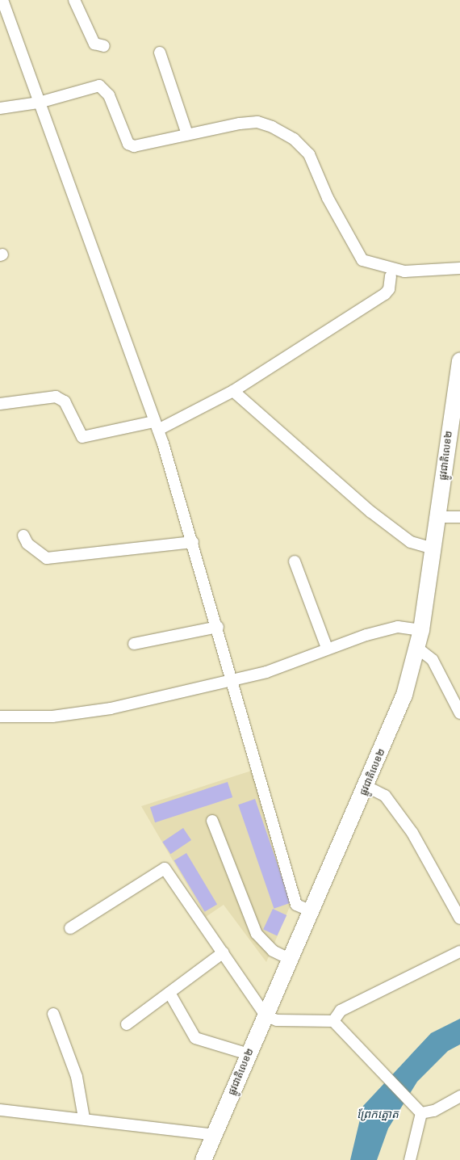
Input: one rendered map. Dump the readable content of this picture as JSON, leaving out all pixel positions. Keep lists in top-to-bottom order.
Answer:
{
  "streets": {
    "highway": ["ផ្លូវជាតិលេខ២"]
  },
  "water": ["ព្រែកត្នោត"]
}
